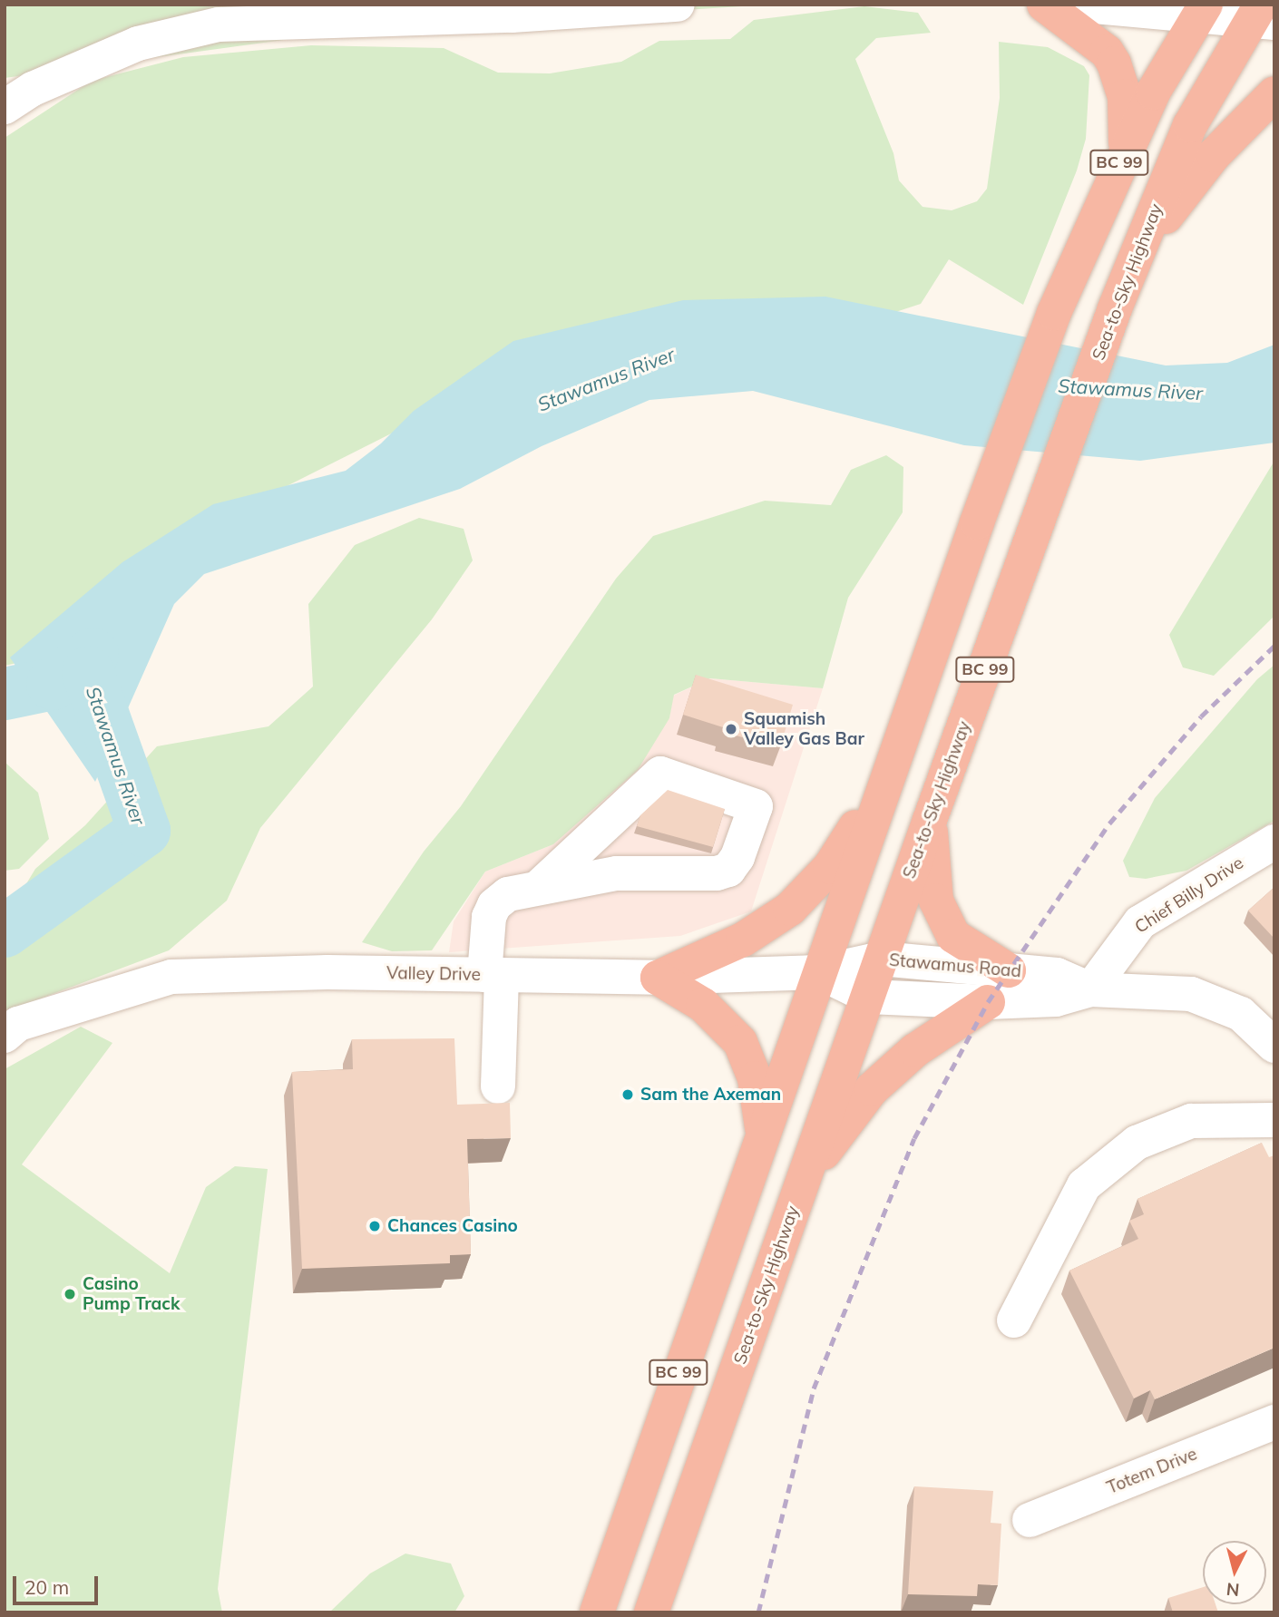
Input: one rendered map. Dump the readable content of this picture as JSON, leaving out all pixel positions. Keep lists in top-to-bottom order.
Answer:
{
  "streets": {
    "highway": ["BC 99", "Sea-to-Sky Highway"],
    "street": [
      "Chief Billy Drive",
      "Stawamus Road",
      "Valley Drive",
      "Totem Drive"
    ]
  },
  "crossings": [
    ["BC 99", "Stawamus Road"],
    ["BC 99", "Valley Drive"],
    ["Sea-to-Sky Highway", "Stawamus Road"],
    ["Sea-to-Sky Highway", "Valley Drive"],
    ["Chief Billy Drive", "Stawamus Road"],
    ["Stawamus Road", "Valley Drive"]
  ],
  "water": ["Stawamus River"],
  "places": [
    "Squamish Valley Gas Bar",
    "Sam the Axeman",
    "Chances Casino",
    "Casino Pump Track"
  ],
  "scale_bar": "20 m",
  "north": "bottom"
}
